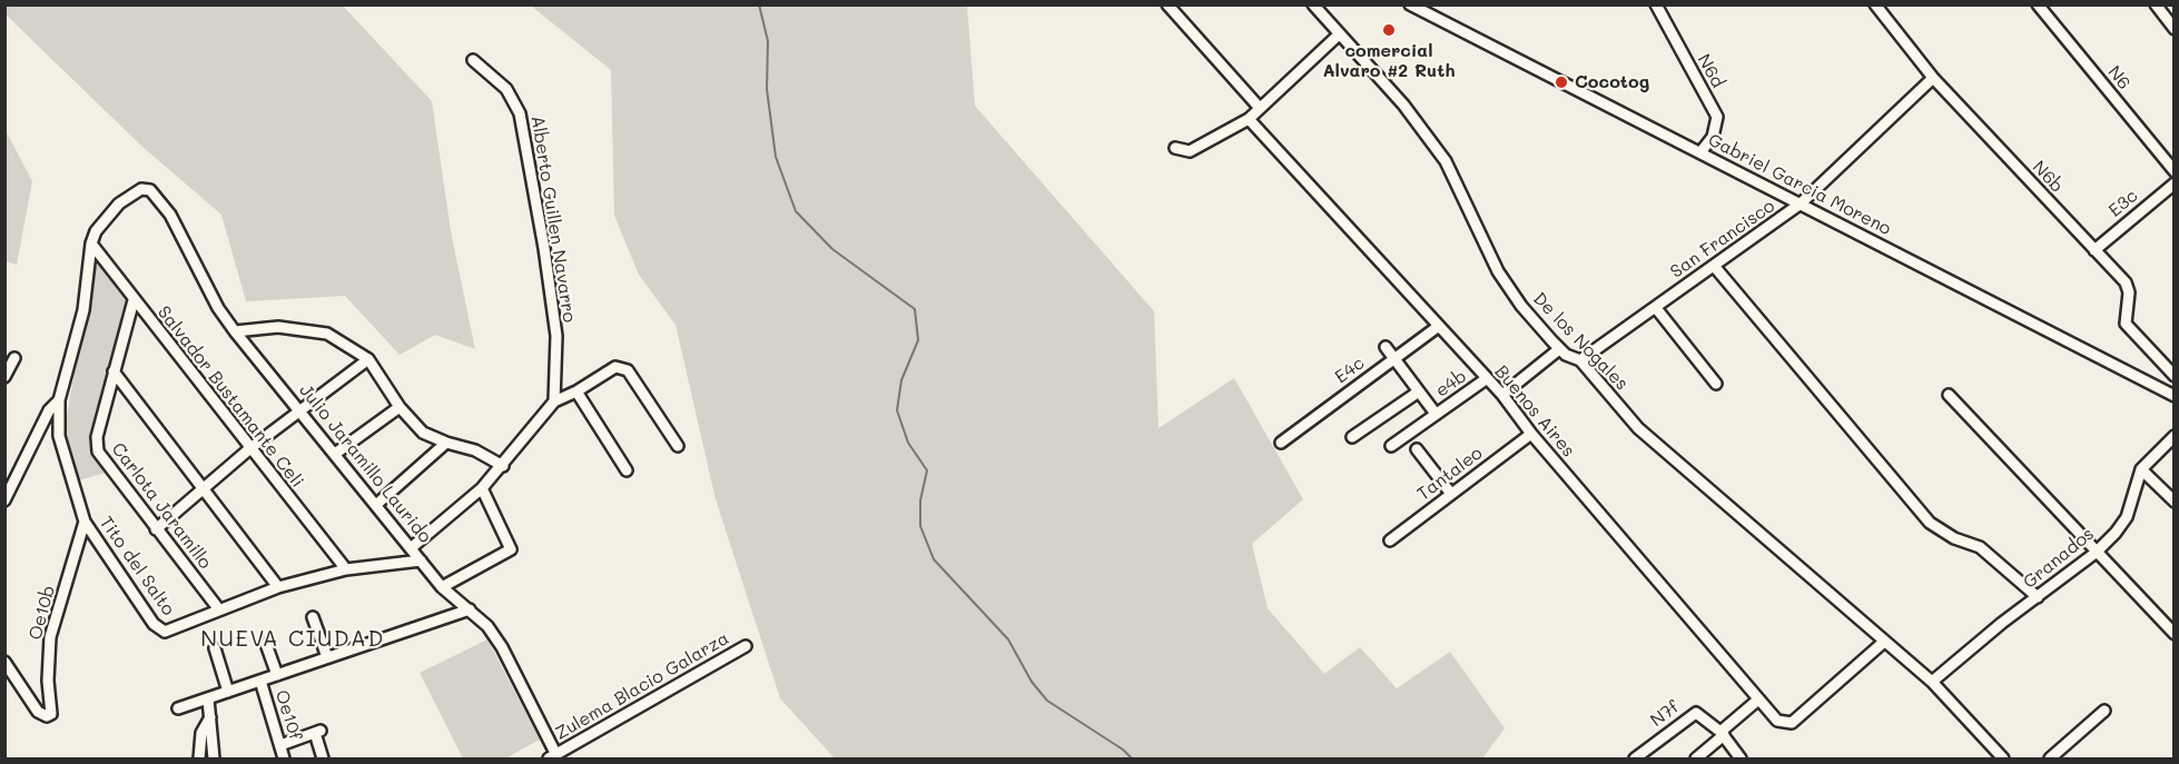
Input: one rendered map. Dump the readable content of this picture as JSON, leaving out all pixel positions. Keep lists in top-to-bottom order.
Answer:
{
  "streets": {
    "street": [
      "N6d",
      "N6",
      "N6b",
      "Gabriel Garcia Moreno",
      "E3c",
      "Alberto Guillen Navarro",
      "San Francisco",
      "De los Nogales",
      "E4c",
      "e4b",
      "Salvador Bustamante Celi",
      "Buenos Aires",
      "Julio Jaramillo Laurido",
      "Tantaleo",
      "Carlota Jaramillo",
      "Granados",
      "Tito del Salto",
      "Oe10b",
      "Zulema Blacio Galarza",
      "N7f",
      "Oe10f"
    ]
  },
  "crossings": [
    ["N6d", "Gabriel Garcia Moreno"],
    ["N6b", "E3c"],
    ["N6b", "San Francisco"],
    ["Gabriel Garcia Moreno", "San Francisco"],
    ["San Francisco", "De los Nogales"],
    ["De los Nogales", "Buenos Aires"],
    ["De los Nogales", "Granados"],
    ["E4c", "Buenos Aires"],
    ["e4b", "Buenos Aires"],
    ["Salvador Bustamante Celi", "Julio Jaramillo Laurido"],
    ["Salvador Bustamante Celi", "Carlota Jaramillo"],
    ["Buenos Aires", "Tantaleo"],
    ["Julio Jaramillo Laurido", "Zulema Blacio Galarza"],
    ["Carlota Jaramillo", "Tito del Salto"],
    ["Tito del Salto", "Oe10b"]
  ],
  "districts": ["NUEVA CIUDAD"],
  "places": ["comercial Alvaro #2 Ruth", "Cocotog"]
}
